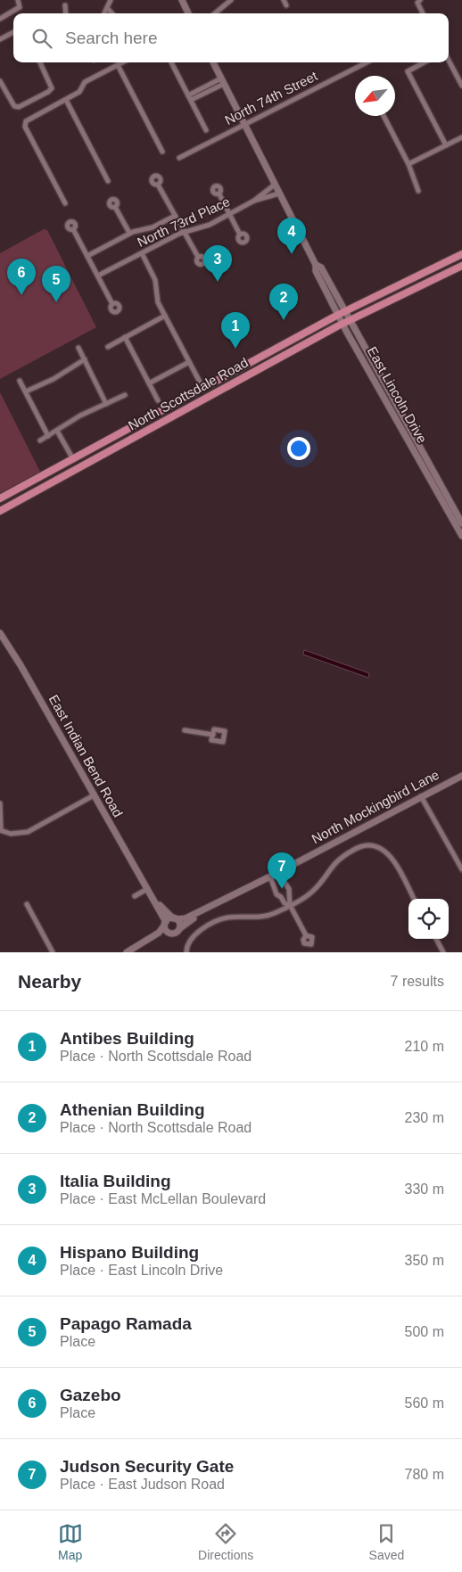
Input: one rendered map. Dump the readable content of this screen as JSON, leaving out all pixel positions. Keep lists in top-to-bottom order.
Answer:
{
  "streets": {
    "main road": ["North Scottsdale Road"],
    "street": [
      "North 74th Street",
      "North 73rd Place",
      "East Lincoln Drive",
      "East Indian Bend Road",
      "North Mockingbird Lane"
    ]
  },
  "crossings": [
    ["North 74th Street", "East Lincoln Drive"],
    ["North 73rd Place", "East Lincoln Drive"],
    ["North Scottsdale Road", "East Lincoln Drive"],
    ["East Indian Bend Road", "North Mockingbird Lane"]
  ],
  "north": "bottom left",
  "page": {
    "search": "Search here",
    "pins": [
      "4",
      "3",
      "6",
      "5",
      "2",
      "1",
      "7"
    ],
    "heading": ["Nearby", "7 results"],
    "list": [
      {
        "mark": "1",
        "name": "Antibes Building",
        "note": "Place · North Scottsdale Road",
        "value": "210 m"
      },
      {
        "mark": "2",
        "name": "Athenian Building",
        "note": "Place · North Scottsdale Road",
        "value": "230 m"
      },
      {
        "mark": "3",
        "name": "Italia Building",
        "note": "Place · East McLellan Boulevard",
        "value": "330 m"
      },
      {
        "mark": "4",
        "name": "Hispano Building",
        "note": "Place · East Lincoln Drive",
        "value": "350 m"
      },
      {
        "mark": "5",
        "name": "Papago Ramada",
        "note": "Place",
        "value": "500 m"
      },
      {
        "mark": "6",
        "name": "Gazebo",
        "note": "Place",
        "value": "560 m"
      },
      {
        "mark": "7",
        "name": "Judson Security Gate",
        "note": "Place · East Judson Road",
        "value": "780 m"
      }
    ],
    "nav": ["Map", "Directions", "Saved"]
  }
}
